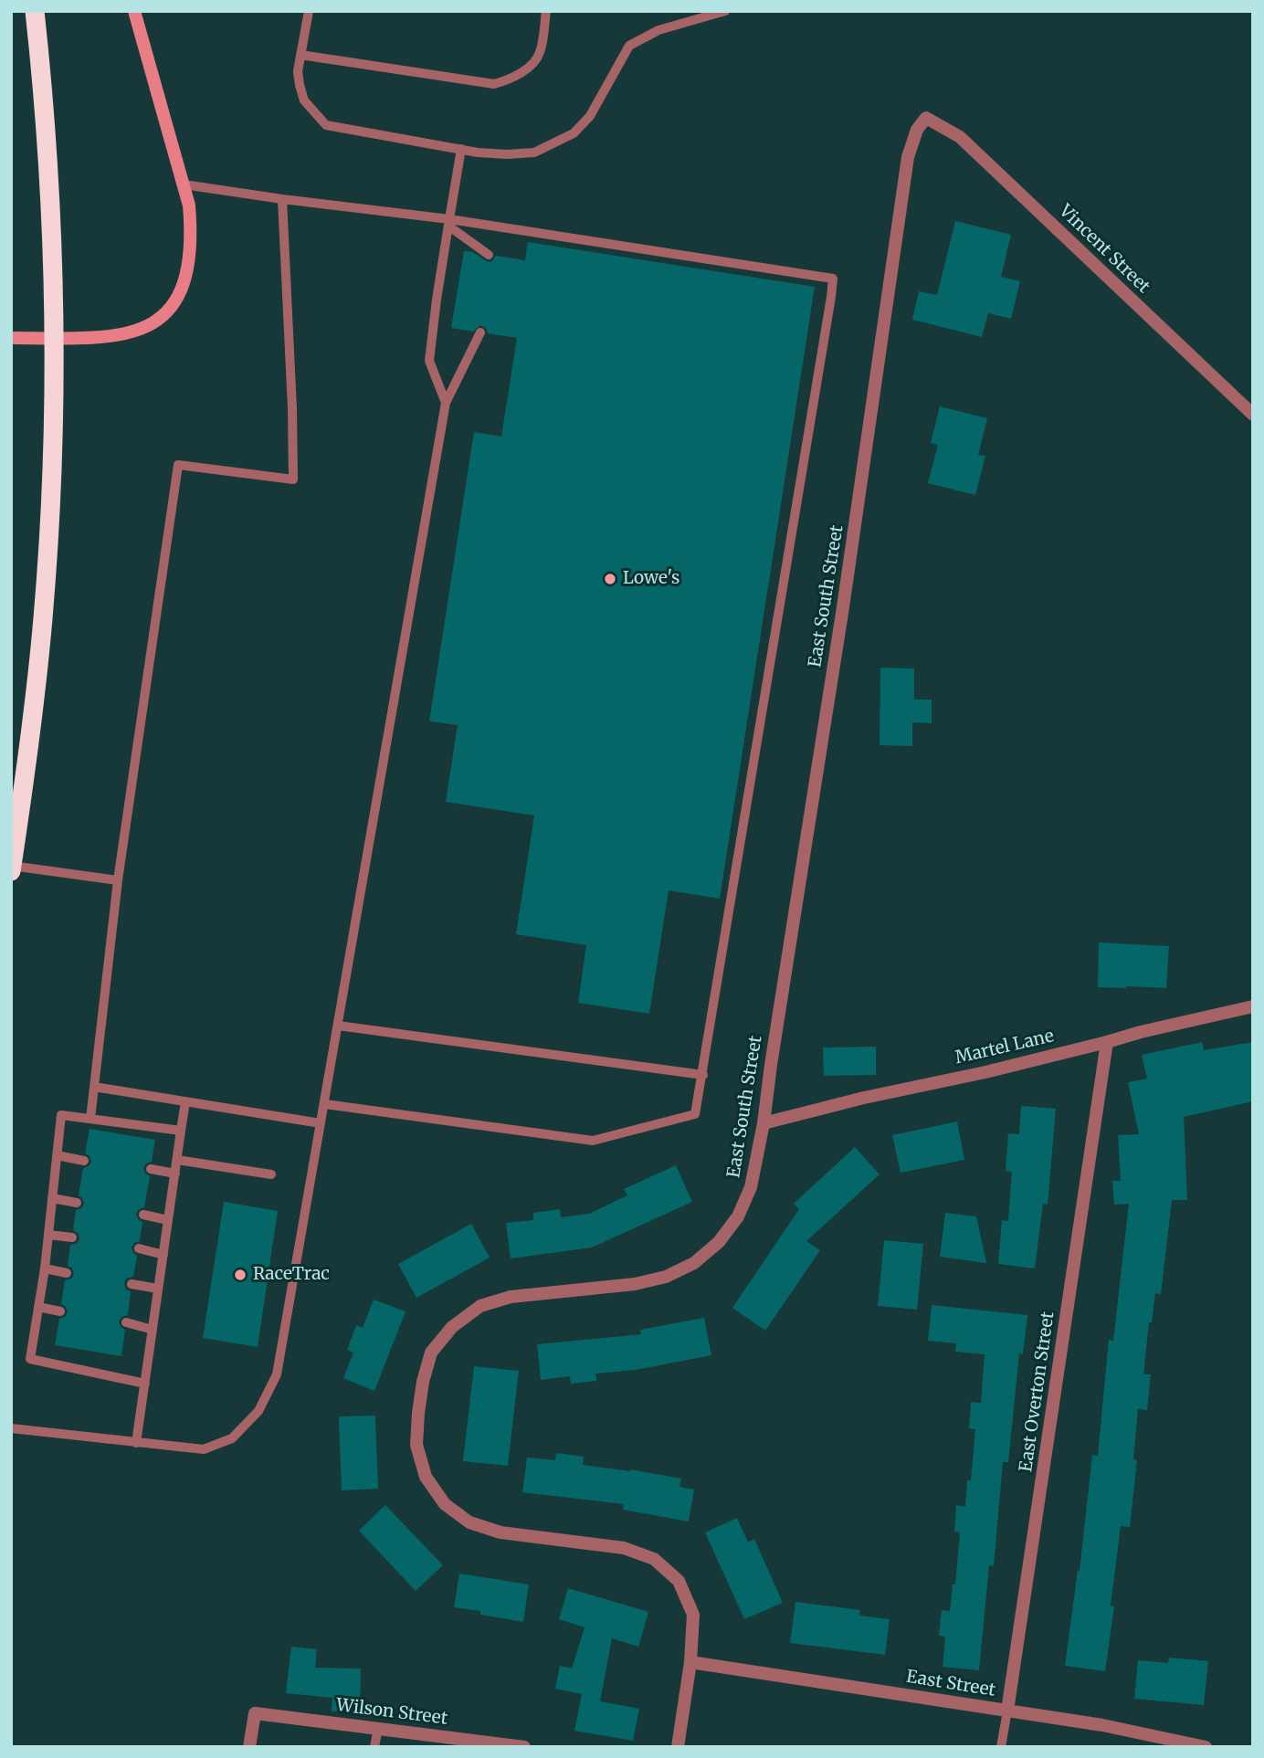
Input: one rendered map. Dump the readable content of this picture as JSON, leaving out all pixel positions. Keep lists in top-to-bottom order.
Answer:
{
  "streets": {
    "street": [
      "Vincent Street",
      "East South Street",
      "Martel Lane",
      "East Overton Street",
      "East Street",
      "Wilson Street"
    ]
  },
  "crossings": [
    ["Vincent Street", "East South Street"],
    ["East South Street", "Martel Lane"],
    ["East South Street", "East Street"],
    ["Martel Lane", "East Overton Street"],
    ["East Overton Street", "East Street"]
  ],
  "places": ["Lowe's", "RaceTrac"]
}
